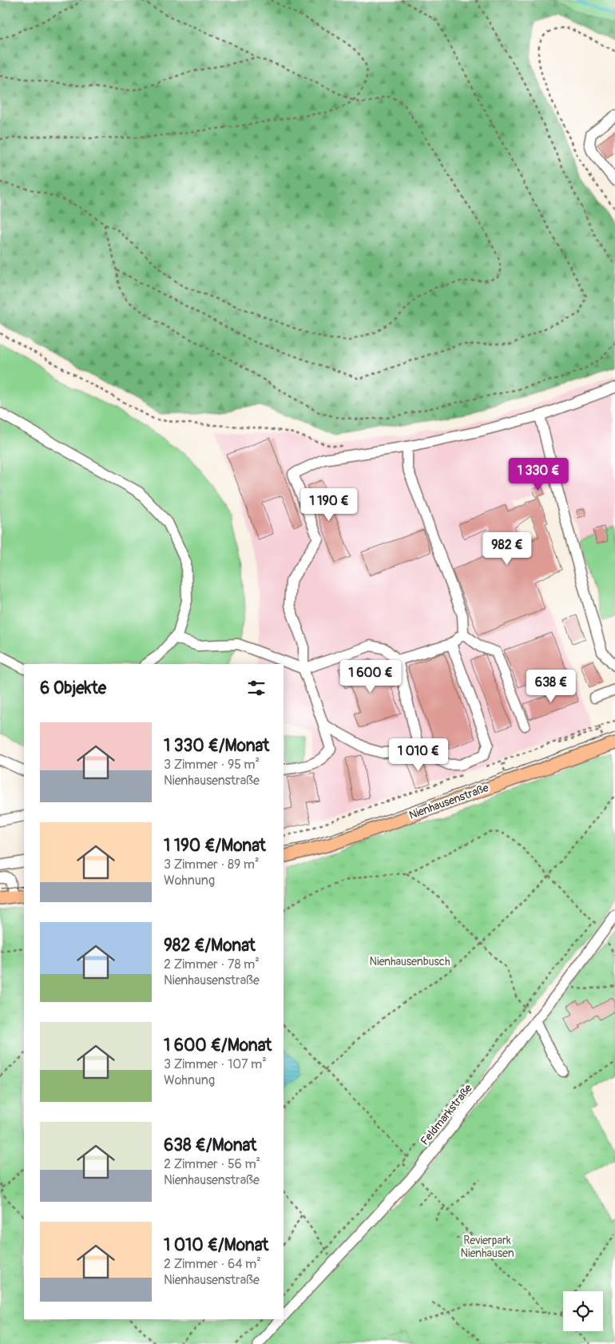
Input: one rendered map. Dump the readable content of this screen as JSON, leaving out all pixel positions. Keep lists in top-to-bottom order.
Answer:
{
  "streets": {
    "main road": ["Nienhausenstraße"],
    "street": ["Feldmarkstraße"]
  },
  "parks": ["Nienhausenbusch", "Revierpark Nienhausen"],
  "page": {
    "price": [
      "1 330 €",
      "1 190 €",
      "982 €",
      "1 600 €",
      "638 €",
      "1 010 €"
    ],
    "heading": "6 Objekte",
    "list": [
      {
        "name": "1 330 €/Monat",
        "note": "3 Zimmer · 95 m² · Nienhausenstraße"
      },
      {
        "name": "1 190 €/Monat",
        "note": "3 Zimmer · 89 m² · Wohnung"
      },
      {
        "name": "982 €/Monat",
        "note": "2 Zimmer · 78 m² · Nienhausenstraße"
      },
      {
        "name": "1 600 €/Monat",
        "note": "3 Zimmer · 107 m² · Wohnung"
      },
      {
        "name": "638 €/Monat",
        "note": "2 Zimmer · 56 m² · Nienhausenstraße"
      },
      {
        "name": "1 010 €/Monat",
        "note": "2 Zimmer · 64 m² · Nienhausenstraße"
      }
    ]
  }
}
